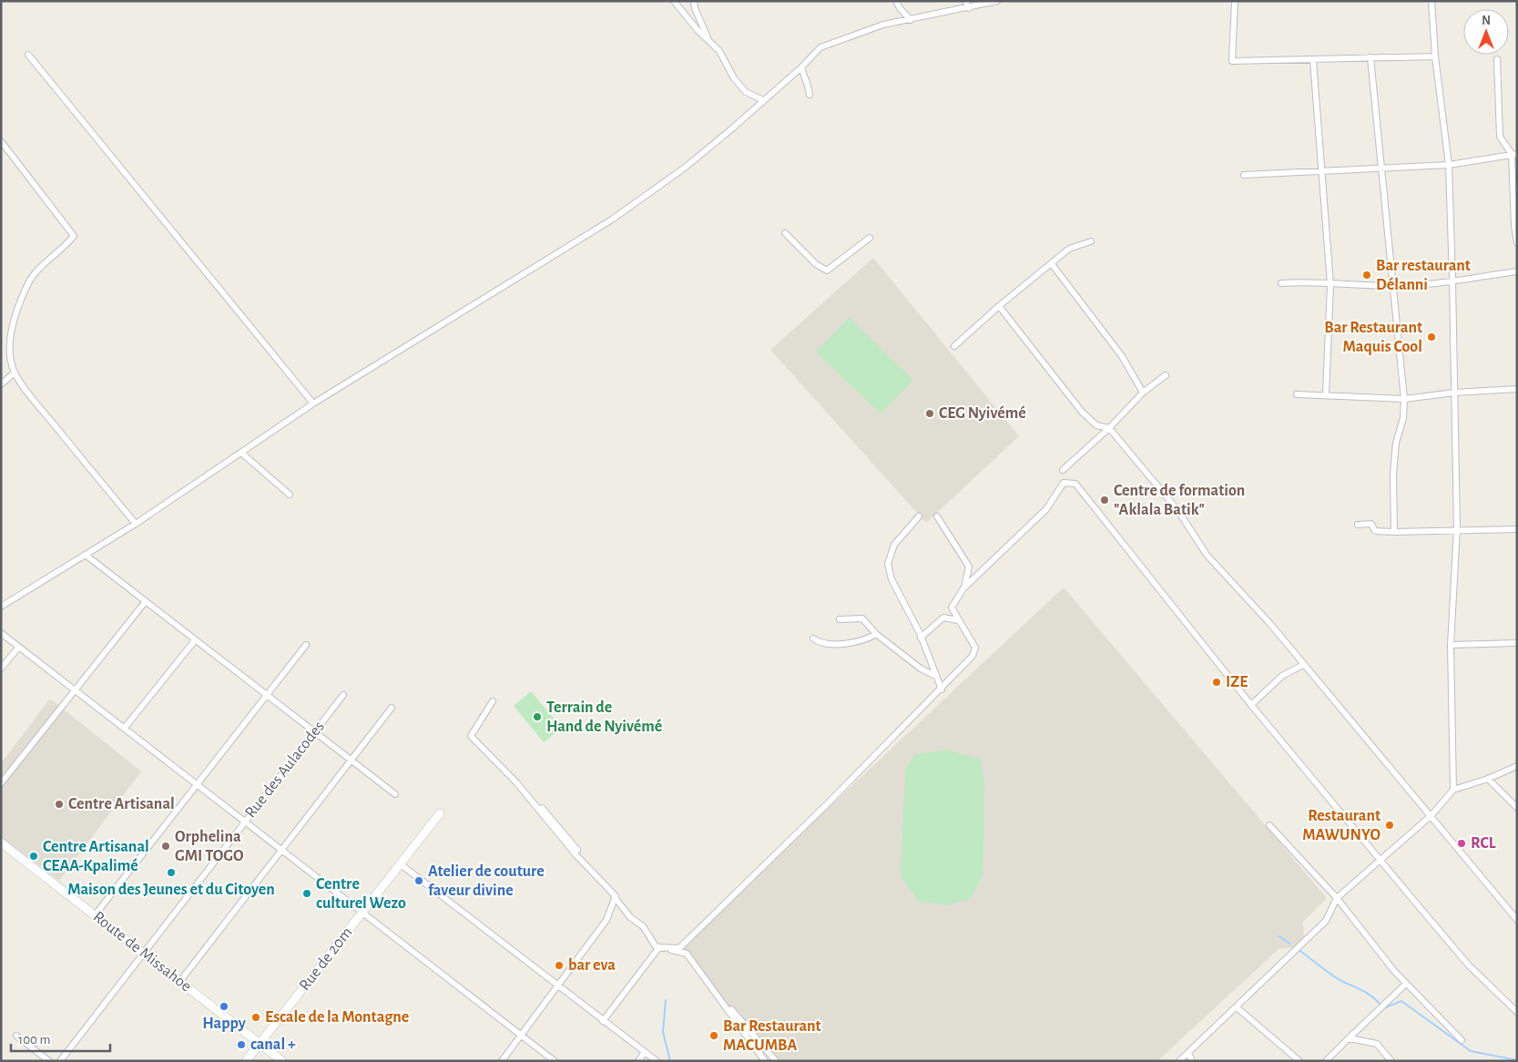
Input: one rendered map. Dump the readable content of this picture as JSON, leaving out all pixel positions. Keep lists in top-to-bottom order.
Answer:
{
  "streets": {
    "main road": ["Route de Missahoe", "Rue de 20m"],
    "street": ["Rue des Aulacodes"]
  },
  "crossings": [
    ["Rue des Aulacodes", "Route de Missahoe"],
    ["Route de Missahoe", "Rue de 20m"]
  ],
  "places": [
    "Bar restaurant Délanni",
    "Bar Restaurant Maquis Cool",
    "CEG Nyivémé",
    "Centre de formation \"Aklala Batik\"",
    "IZE",
    "Terrain de Hand de Nyivémé",
    "Centre Artisanal",
    "Restaurant MAWUNYO",
    "RCL",
    "Orphelina GMI TOGO",
    "Centre Artisanal CEAA-Kpalimé",
    "Maison des Jeunes et du Citoyen",
    "Atelier de couture faveur divine",
    "Centre culturel Wezo",
    "bar eva",
    "Happy",
    "Escale de la Montagne",
    "Bar Restaurant MACUMBA",
    "canal +"
  ],
  "scale_bar": "100 m",
  "north": "top"
}
